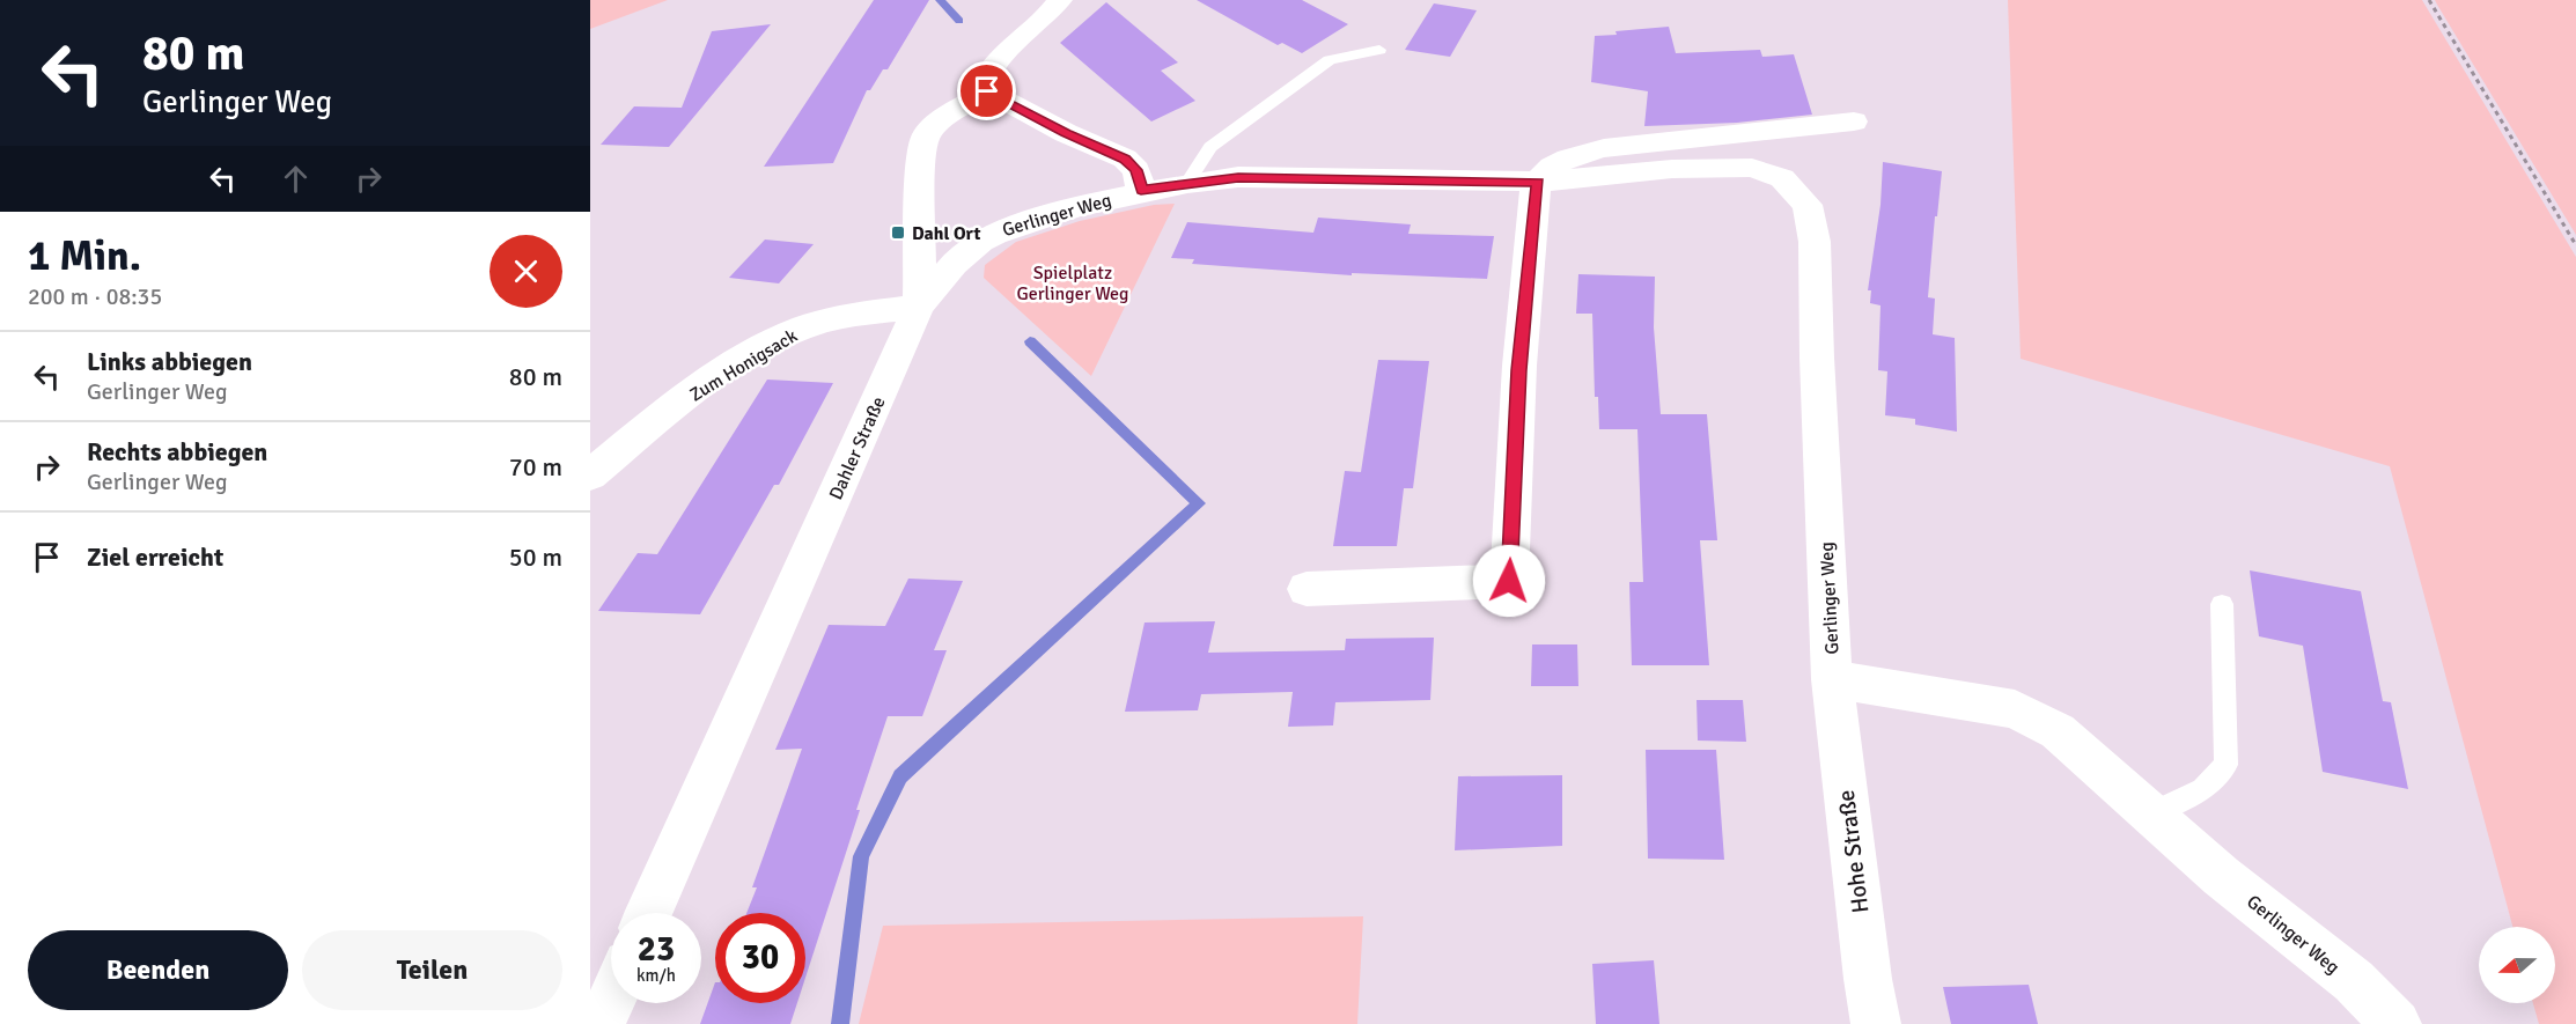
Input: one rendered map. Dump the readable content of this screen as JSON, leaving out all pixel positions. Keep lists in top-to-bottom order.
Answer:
{
  "streets": {
    "street": [
      "Gerlinger Weg",
      "Zum Honigsack",
      "Dahler Straße",
      "Hohe Straße"
    ]
  },
  "crossings": [
    ["Gerlinger Weg", "Zum Honigsack"],
    ["Gerlinger Weg", "Dahler Straße"],
    ["Gerlinger Weg", "Hohe Straße"],
    ["Zum Honigsack", "Dahler Straße"]
  ],
  "parks": ["Spielplatz Gerlinger Weg"],
  "places": {
    "transit": ["Dahl Ort"]
  },
  "north": "left",
  "page": {
    "turn": ["80 m", "Gerlinger Weg"],
    "heading": ["1 Min.", "200 m · 08:35"],
    "list": [
      {
        "name": "Links abbiegen",
        "note": "Gerlinger Weg",
        "value": "80 m"
      },
      {
        "name": "Rechts abbiegen",
        "note": "Gerlinger Weg",
        "value": "70 m"
      },
      {
        "name": "Ziel erreicht",
        "value": "50 m"
      }
    ],
    "speed": "23 km/h",
    "limit": "30",
    "buttons": ["Beenden", "Teilen"]
  }
}
